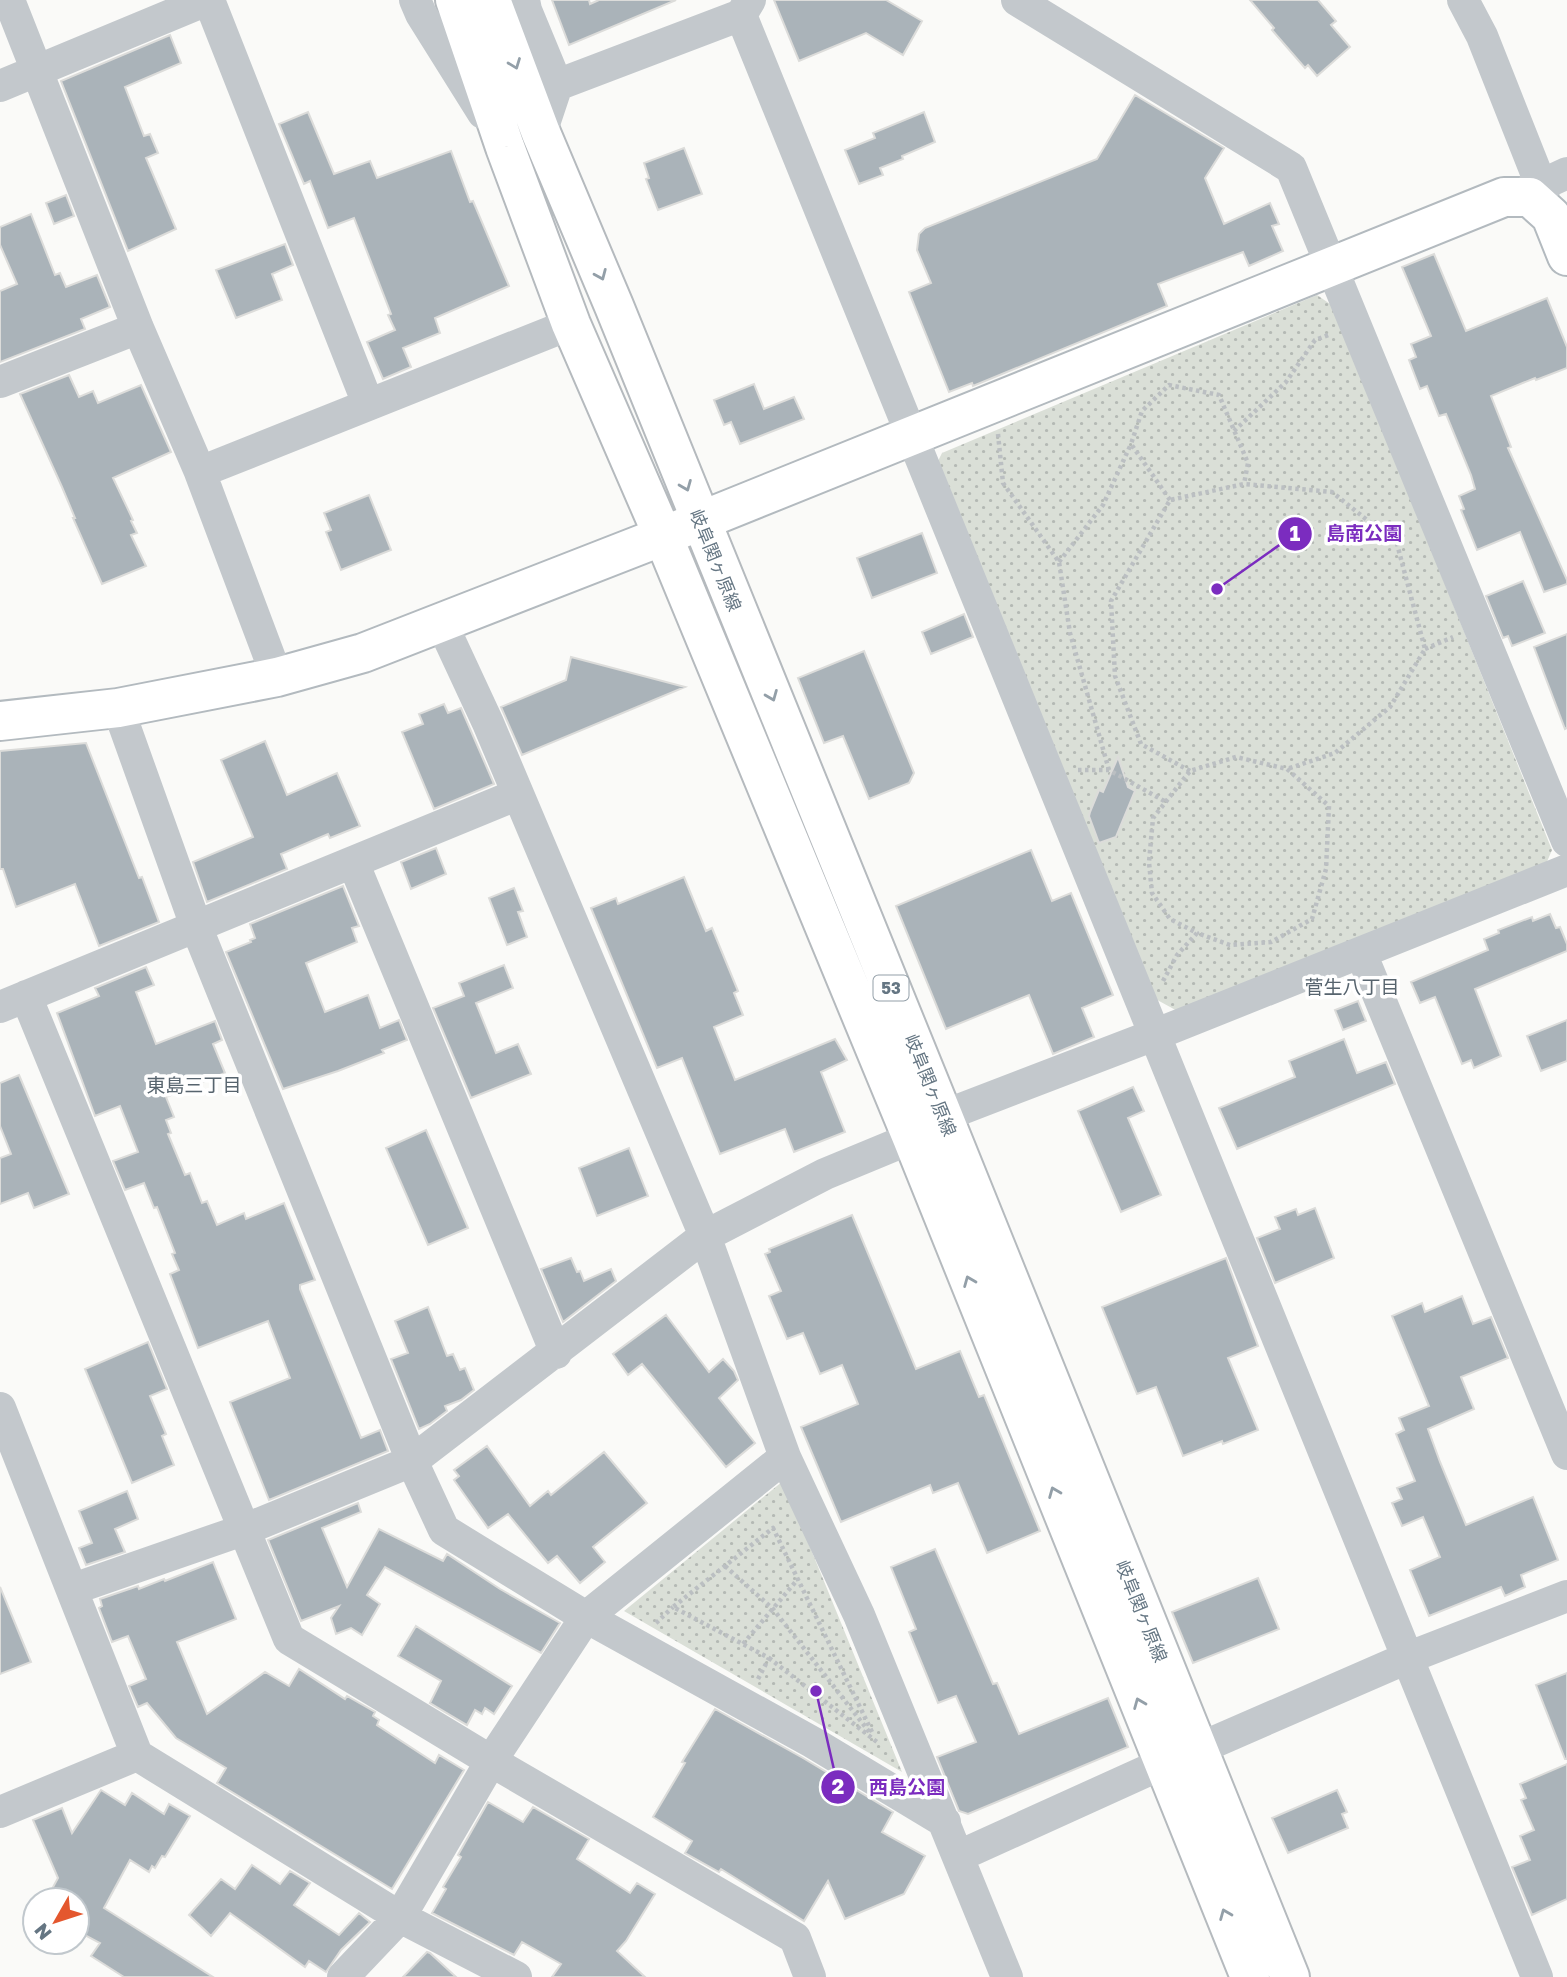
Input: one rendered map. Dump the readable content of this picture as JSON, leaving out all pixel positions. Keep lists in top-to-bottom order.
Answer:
{
  "streets": {
    "main road": ["岐阜関ヶ原線", "53"]
  },
  "districts": ["菅生八丁目", "東島三丁目"],
  "places": ["島南公園", "西島公園"],
  "north": "bottom left"
}
